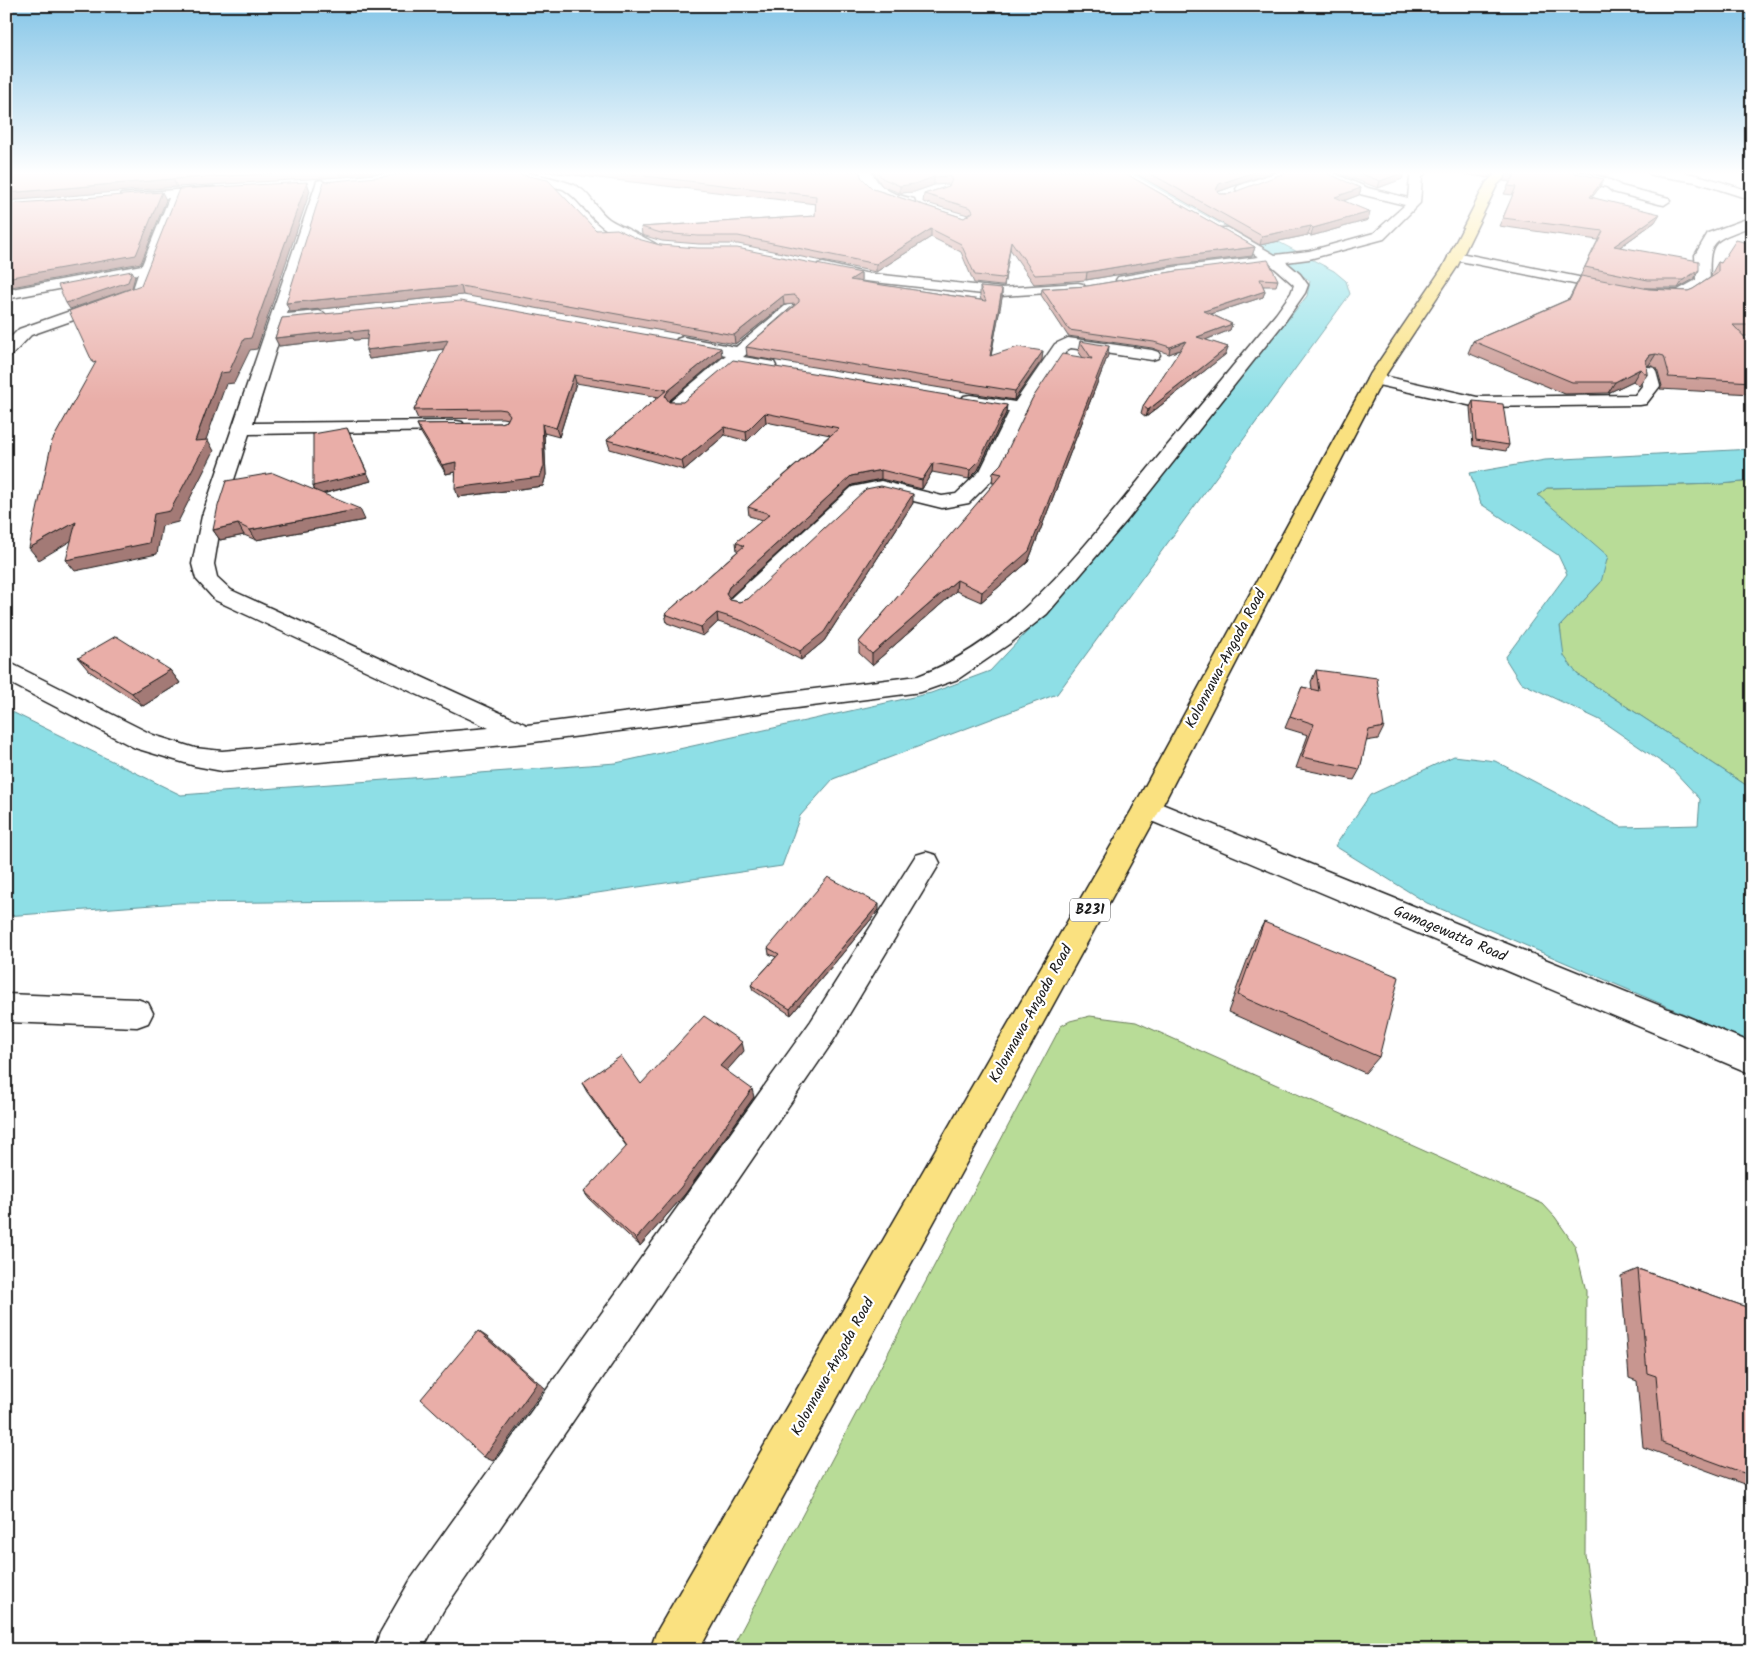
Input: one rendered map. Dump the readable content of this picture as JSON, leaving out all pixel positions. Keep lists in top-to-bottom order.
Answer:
{
  "streets": {
    "main road": ["Kolonnawa-Angoda Road", "B231"],
    "street": ["Gamagewatta Road"]
  },
  "crossings": [
    ["Kolonnawa-Angoda Road", "Gamagewatta Road"]
  ]
}
